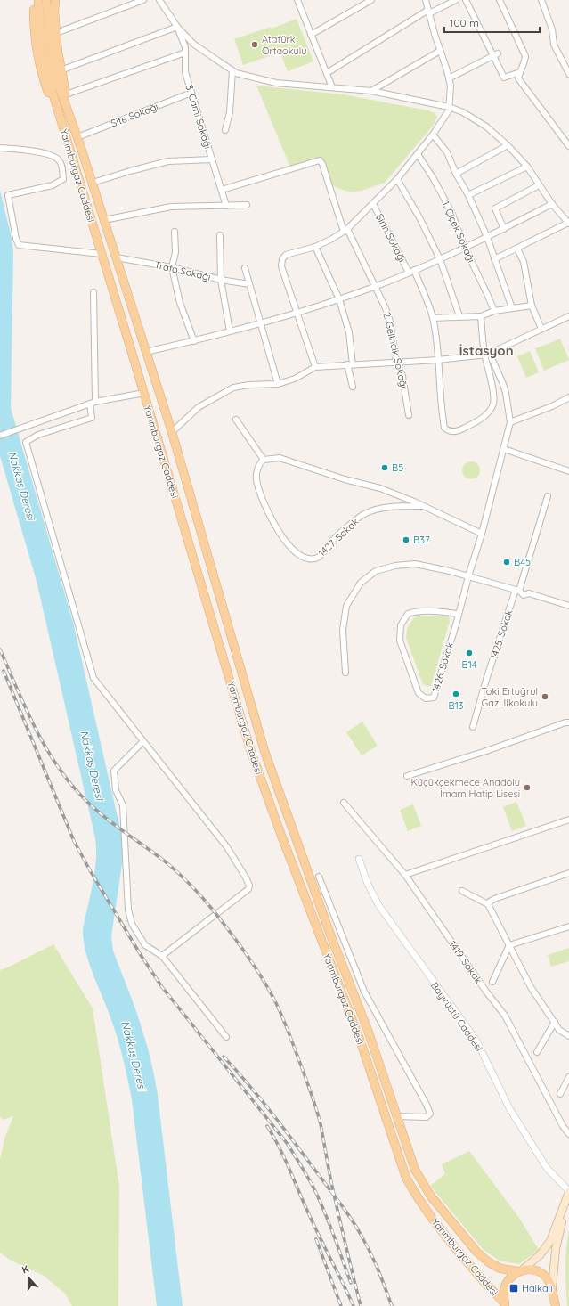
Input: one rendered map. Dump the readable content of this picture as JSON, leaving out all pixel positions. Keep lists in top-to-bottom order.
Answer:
{
  "streets": {
    "main road": ["Yarımburgaz Caddesi"],
    "street": [
      "Site Sokağı",
      "3. Cami Sokağı",
      "1. Çiçek Sokağı",
      "Şirin Sokağı",
      "Trafo Sokağı",
      "2. Gelincik Sokağı",
      "1427. Sokak",
      "1425. Sokak",
      "1426. Sokak",
      "1419. Sokak",
      "Bayırüstü Caddesi"
    ]
  },
  "crossings": [
    ["Site Sokağı", "3. Cami Sokağı"],
    ["Site Sokağı", "Yarımburgaz Caddesi"],
    ["3. Cami Sokağı", "2. Gelincik Sokağı"],
    ["Yarımburgaz Caddesi", "Trafo Sokağı"],
    ["1427. Sokak", "1426. Sokak"]
  ],
  "districts": ["İstasyon"],
  "water": ["Nakkaş Deresi"],
  "places": {
    "other": [
      "Atatürk Ortaokulu",
      "B5",
      "B37",
      "B45",
      "B14",
      "B13",
      "Toki Ertuğrul Gazi İlkokulu",
      "Küçükçekmece Anadolu İmam Hatip Lisesi"
    ],
    "transit": ["Halkalı"]
  },
  "scale_bar": "100 m",
  "north": "top"
}
